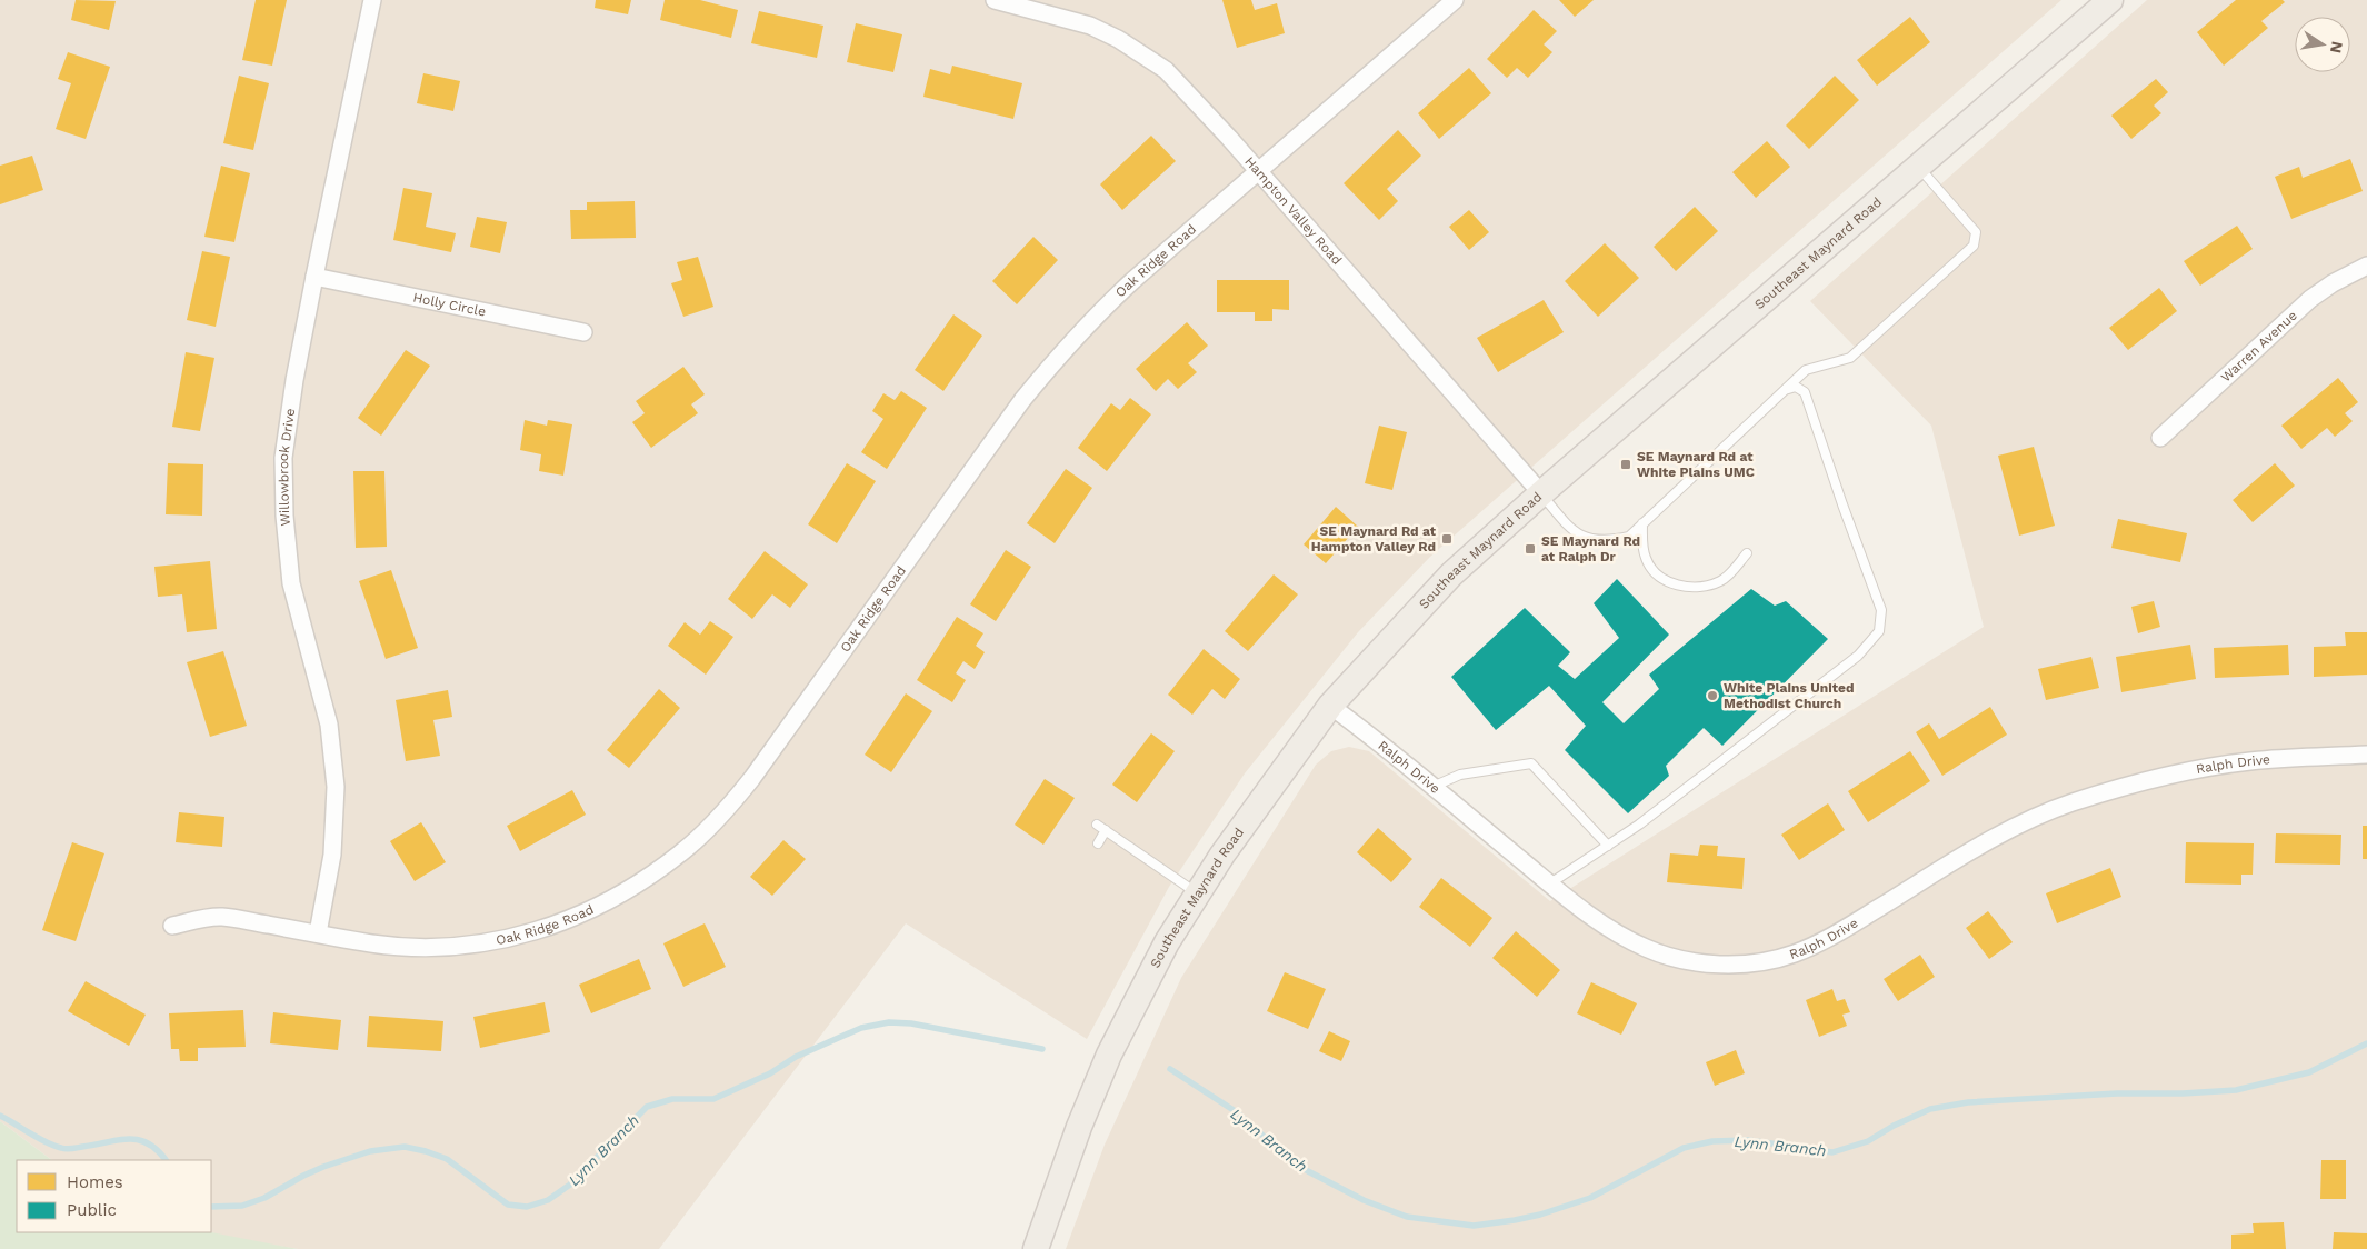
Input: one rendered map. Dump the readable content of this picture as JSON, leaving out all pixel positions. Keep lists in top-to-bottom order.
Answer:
{
  "streets": {
    "main road": ["Southeast Maynard Road"],
    "street": [
      "Hampton Valley Road",
      "Oak Ridge Road",
      "Holly Circle",
      "Warren Avenue",
      "Willowbrook Drive",
      "Ralph Drive"
    ]
  },
  "crossings": [
    ["Hampton Valley Road", "Southeast Maynard Road"],
    ["Hampton Valley Road", "Oak Ridge Road"],
    ["Southeast Maynard Road", "Ralph Drive"],
    ["Oak Ridge Road", "Willowbrook Drive"],
    ["Holly Circle", "Willowbrook Drive"]
  ],
  "water": ["Lynn Branch"],
  "places": {
    "transit": ["SE Maynard Rd at White Plains UMC", "SE Maynard Rd at Hampton Valley Rd", "SE Maynard Rd at Ralph Dr"],
    "other": ["White Plains United Methodist Church"]
  },
  "legend": ["Homes", "Public"],
  "north": "right"
}
